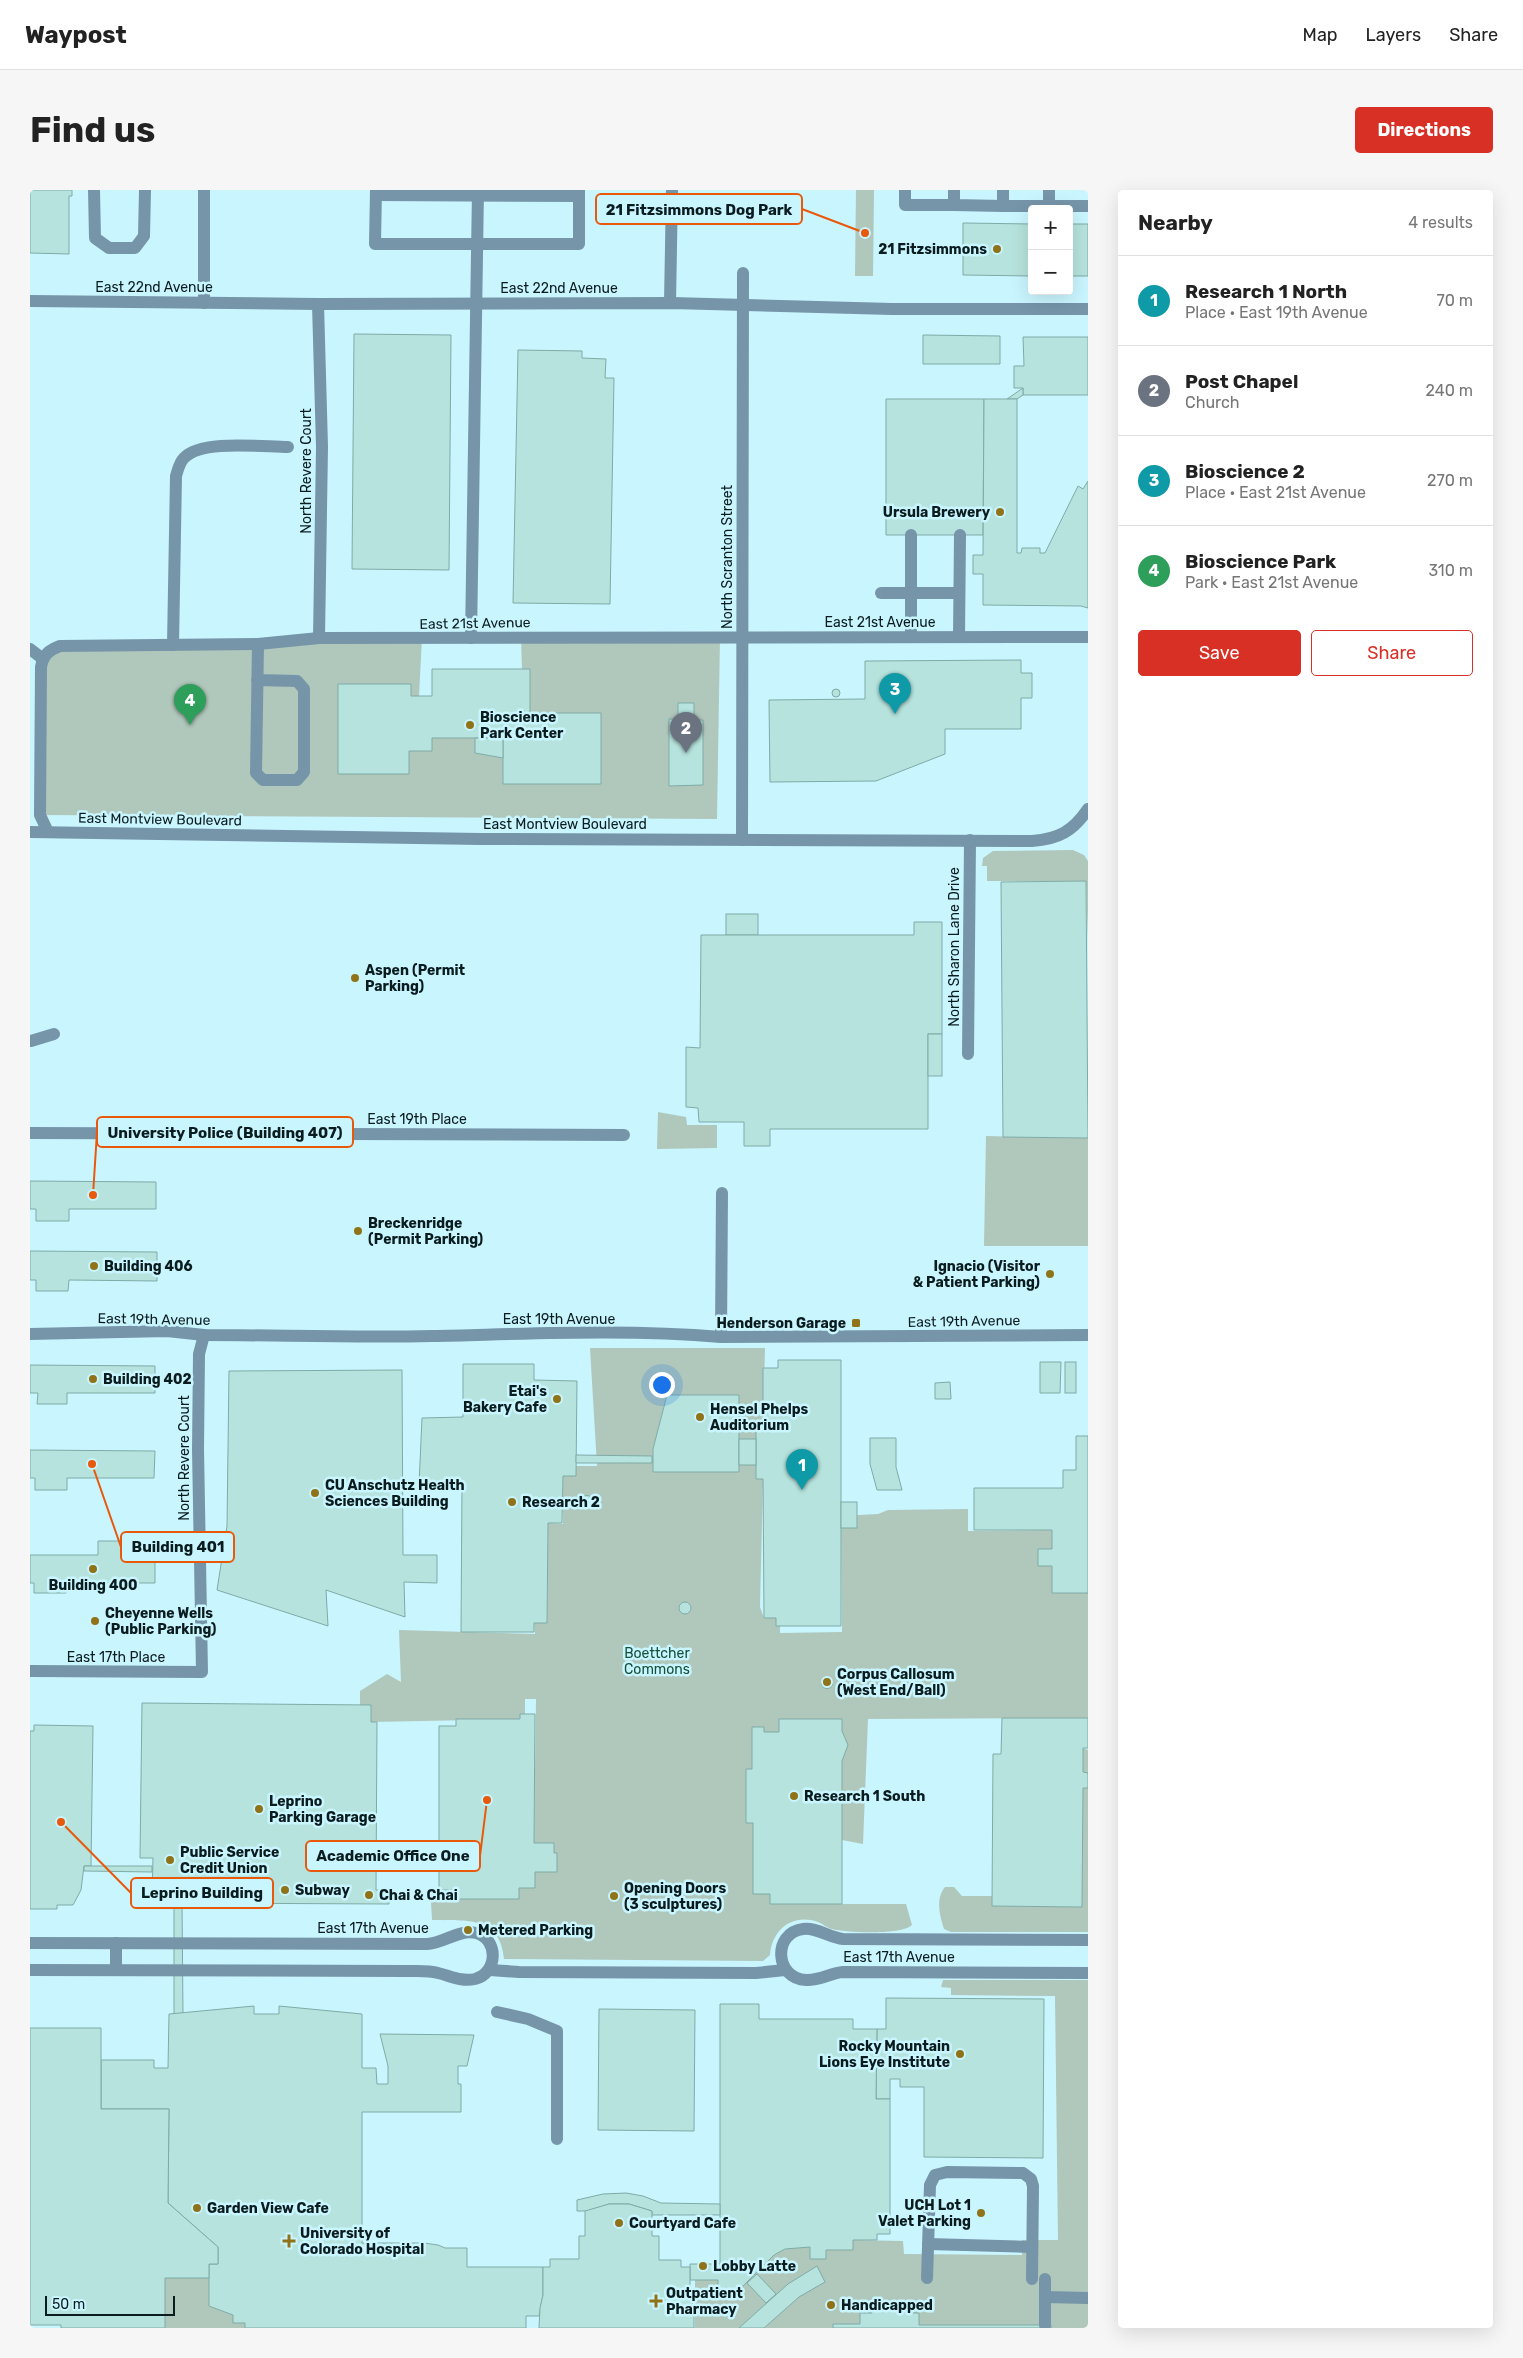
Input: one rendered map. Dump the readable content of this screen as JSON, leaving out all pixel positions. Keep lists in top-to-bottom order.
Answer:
{
  "streets": {
    "street": [
      "East 22nd Avenue",
      "North Revere Court",
      "North Scranton Street",
      "East 21st Avenue",
      "East Montview Boulevard",
      "North Sharon Lane Drive",
      "East 19th Place",
      "East 19th Avenue",
      "East 17th Place",
      "East 17th Avenue"
    ]
  },
  "crossings": [
    ["East 22nd Avenue", "North Revere Court"],
    ["East 22nd Avenue", "North Scranton Street"],
    ["North Revere Court", "East 21st Avenue"],
    ["North Revere Court", "East 19th Avenue"],
    ["North Revere Court", "East 17th Place"],
    ["North Scranton Street", "East 21st Avenue"],
    ["North Scranton Street", "East Montview Boulevard"],
    ["East Montview Boulevard", "North Sharon Lane Drive"]
  ],
  "parks": ["Boettcher Commons"],
  "places": {
    "other": [
      "21 Fitzsimmons Dog Park",
      "21 Fitzsimmons",
      "Ursula Brewery",
      "Bioscience Park Center",
      "Aspen (Permit Parking)",
      "University Police (Building 407)",
      "Breckenridge (Permit Parking)",
      "Building 406",
      "Ignacio (Visitor & Patient Parking)",
      "Building 402",
      "Etai's Bakery Cafe",
      "Hensel Phelps Auditorium",
      "Building 401",
      "CU Anschutz Health Sciences Building",
      "Research 2",
      "Building 400",
      "Cheyenne Wells (Public Parking)",
      "Corpus Callosum (West End/Ball)",
      "Research 1 South",
      "Academic Office One",
      "Leprino Parking Garage",
      "Leprino Building",
      "Public Service Credit Union",
      "Subway",
      "Chai & Chai",
      "Opening Doors (3 sculptures)",
      "Metered Parking",
      "Rocky Mountain Lions Eye Institute",
      "Garden View Cafe",
      "UCH Lot 1 Valet Parking",
      "Courtyard Cafe",
      "Lobby Latte",
      "Handicapped"
    ],
    "transit": ["Henderson Garage"],
    "health": ["University of Colorado Hospital", "Outpatient Pharmacy"]
  },
  "scale_bar": "50 m",
  "page": {
    "header": "Waypost",
    "nav": ["Map", "Layers", "Share"],
    "buttons": [
      "Directions",
      ["Save", "Share"]
    ],
    "title": "Find us",
    "heading": ["Nearby", "4 results"],
    "map_buttons": ["+", "−"],
    "list": [
      {
        "mark": "1",
        "name": "Research 1 North",
        "note": "Place · East 19th Avenue",
        "value": "70 m"
      },
      {
        "mark": "2",
        "name": "Post Chapel",
        "note": "Church",
        "value": "240 m"
      },
      {
        "mark": "3",
        "name": "Bioscience 2",
        "note": "Place · East 21st Avenue",
        "value": "270 m"
      },
      {
        "mark": "4",
        "name": "Bioscience Park",
        "note": "Park · East 21st Avenue",
        "value": "310 m"
      }
    ],
    "pins": [
      "3",
      "4",
      "2",
      "1"
    ],
    "scale": "50 m"
  }
}
